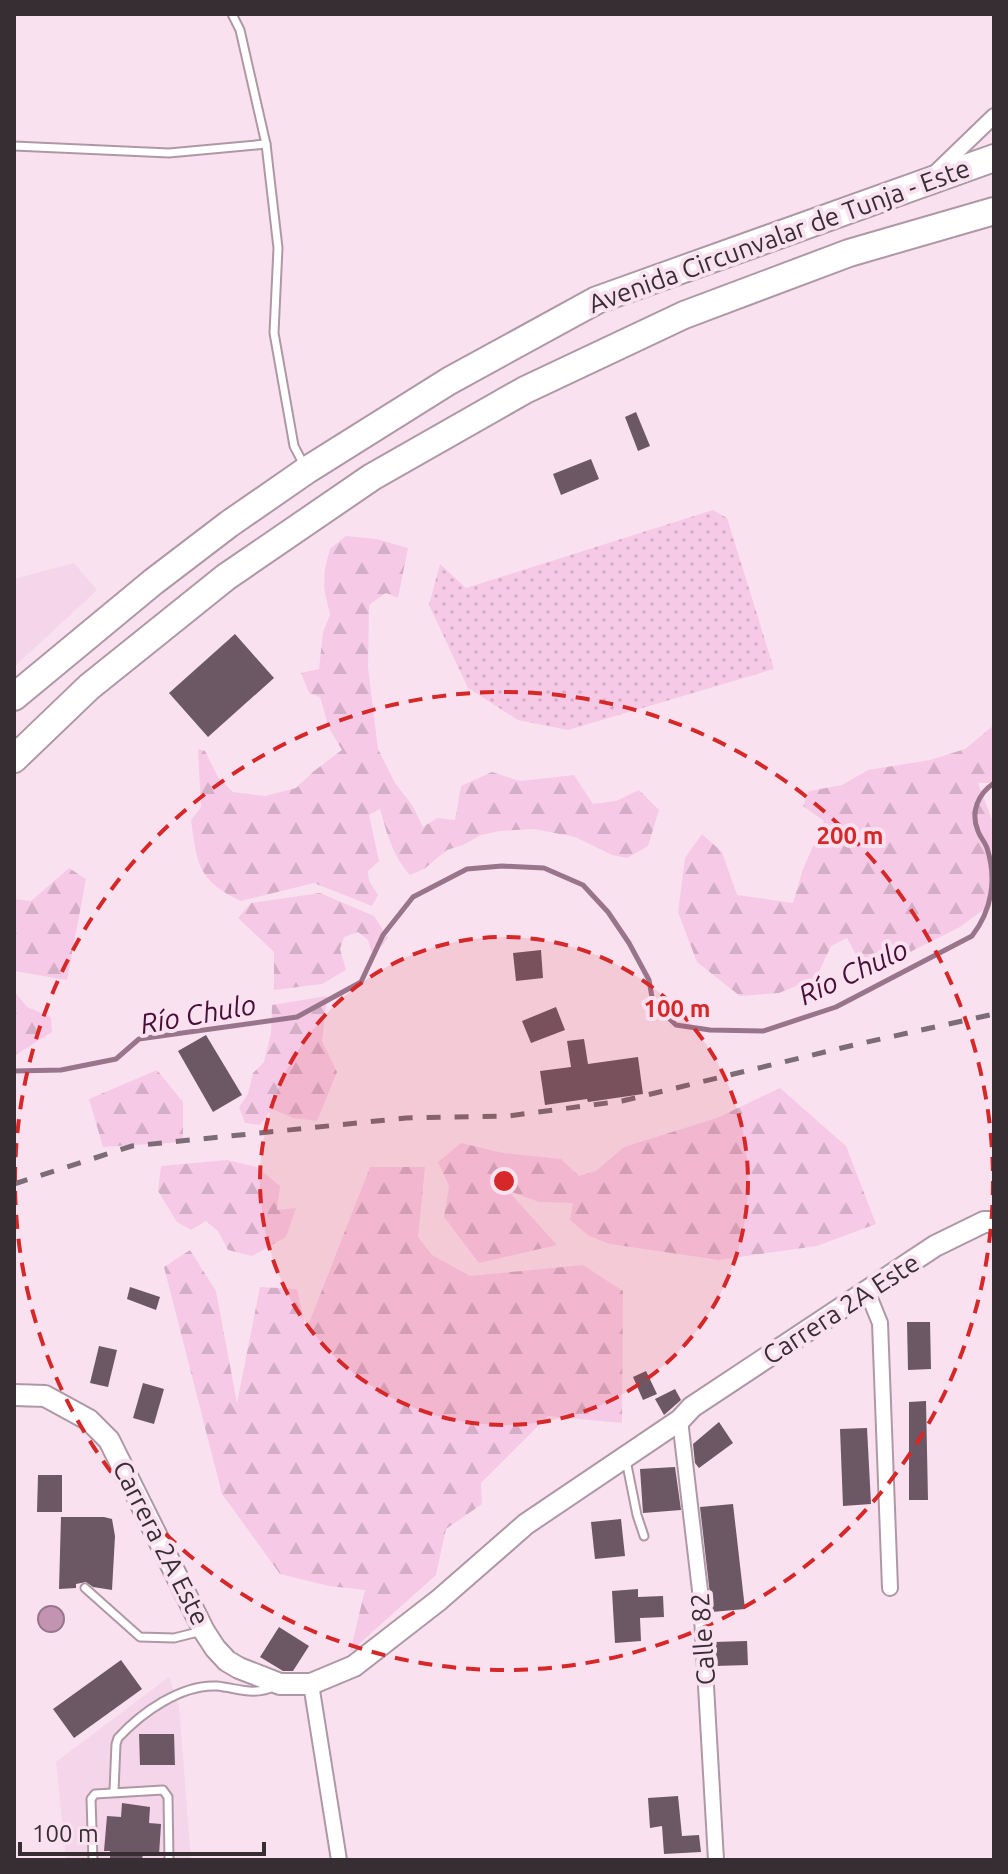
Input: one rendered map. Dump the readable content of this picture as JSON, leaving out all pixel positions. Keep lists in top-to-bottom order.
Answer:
{
  "streets": {
    "highway": ["Avenida Circunvalar de Tunja - Este"],
    "street": ["Carrera 2A Este", "Calle 82"]
  },
  "crossings": [
    ["Carrera 2A Este", "Calle 82"]
  ],
  "water": ["Río Chulo"],
  "scale_bar": "100 m",
  "rings": ["200 m", "100 m"]
}
